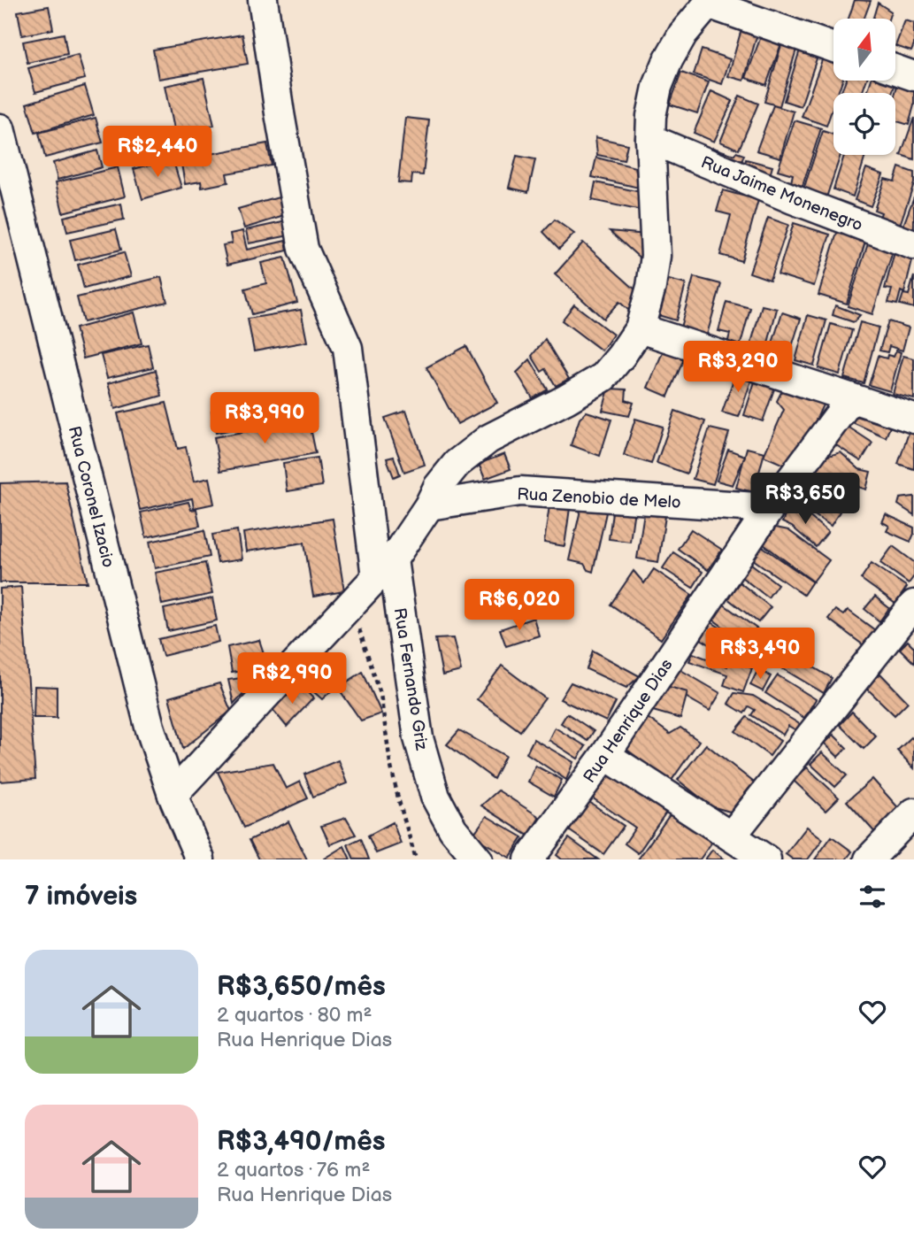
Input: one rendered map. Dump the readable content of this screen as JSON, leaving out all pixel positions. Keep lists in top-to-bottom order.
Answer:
{
  "streets": {
    "street": [
      "Rua Jaime Monenegro",
      "Rua Coronel Izacio",
      "Rua Zenobio de Melo",
      "Rua Fernando Griz",
      "Rua Henrique Dias"
    ]
  },
  "crossings": [
    ["Rua Zenobio de Melo", "Rua Henrique Dias"]
  ],
  "north": "top",
  "page": {
    "price": [
      "R$2,440",
      "R$3,290",
      "R$3,990",
      "R$3,650",
      "R$6,020",
      "R$3,490",
      "R$2,990"
    ],
    "heading": "7 imóveis",
    "list": [
      {
        "name": "R$3,650/mês",
        "note": "2 quartos · 80 m² · Rua Henrique Dias"
      },
      {
        "name": "R$3,490/mês",
        "note": "2 quartos · 76 m² · Rua Henrique Dias"
      }
    ]
  }
}
